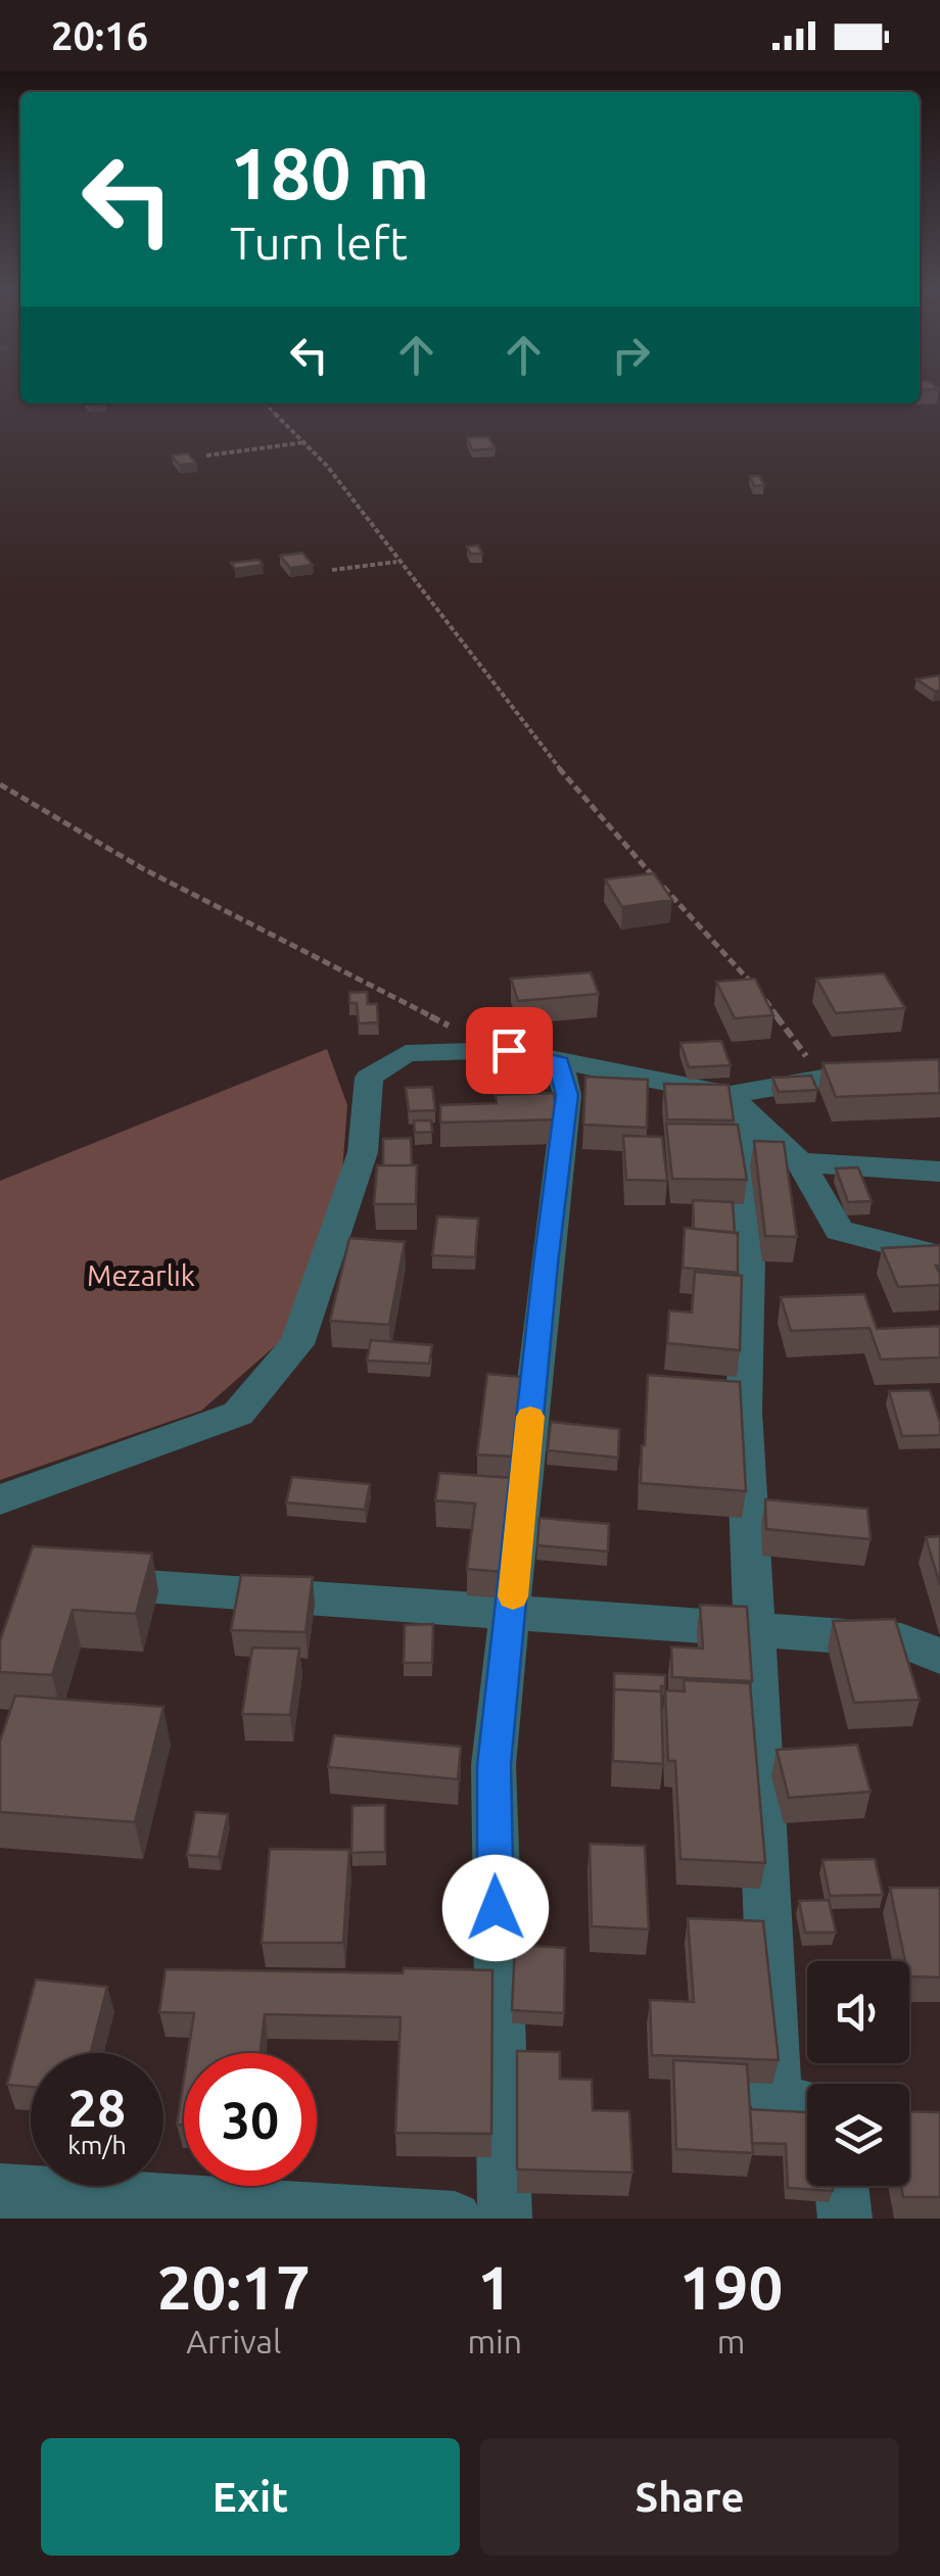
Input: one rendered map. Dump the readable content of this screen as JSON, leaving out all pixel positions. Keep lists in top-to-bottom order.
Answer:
{
  "parks": ["Mezarlık"],
  "page": {
    "status": "20:16",
    "turn": ["180 m", "Turn left"],
    "speed": "28 km/h",
    "limit": "30",
    "eta": [
      "20:17",
      "Arrival",
      "1",
      "min",
      "190",
      "m"
    ],
    "buttons": ["Exit", "Share"]
  }
}
